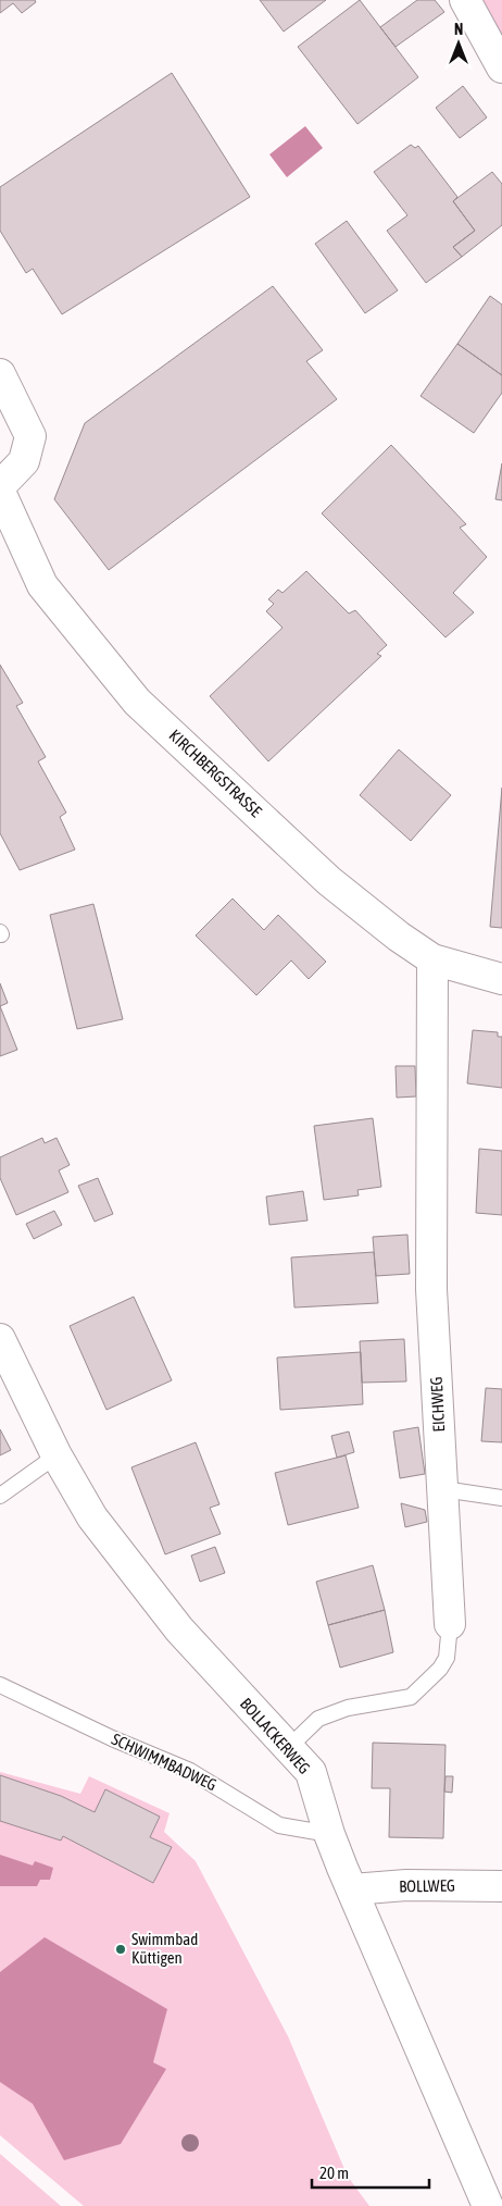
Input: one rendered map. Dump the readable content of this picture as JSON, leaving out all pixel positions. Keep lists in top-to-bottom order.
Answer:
{
  "streets": {
    "street": [
      "KIRCHBERGSTRASSE",
      "EICHWEG",
      "BOLLACKERWEG",
      "BOLLWEG"
    ],
    "lane": ["SCHWIMMBADWEG"]
  },
  "crossings": [
    ["KIRCHBERGSTRASSE", "EICHWEG"],
    ["EICHWEG", "BOLLACKERWEG"],
    ["BOLLACKERWEG", "SCHWIMMBADWEG"],
    ["BOLLACKERWEG", "BOLLWEG"]
  ],
  "places": ["Swimmbad Küttigen"],
  "scale_bar": "20 m",
  "north": "top"
}
